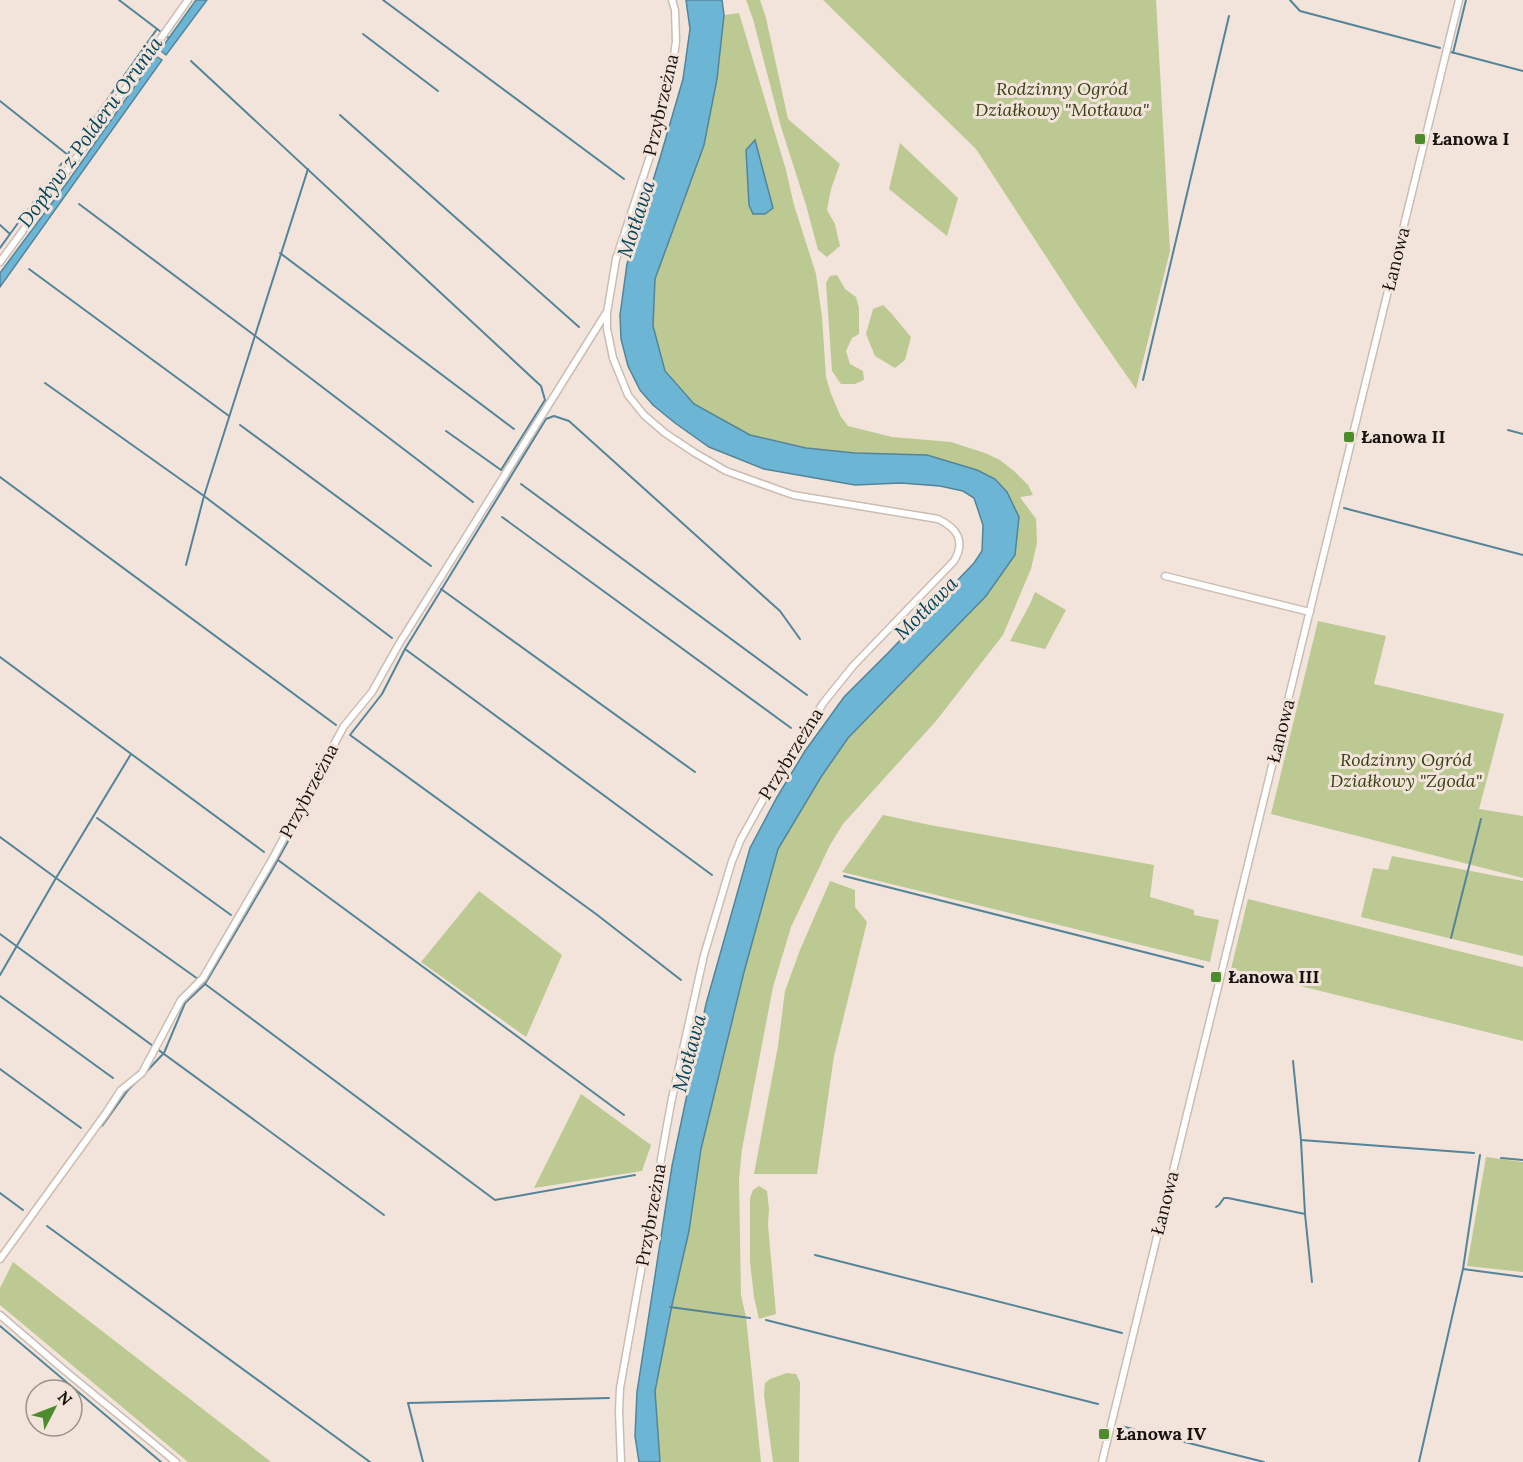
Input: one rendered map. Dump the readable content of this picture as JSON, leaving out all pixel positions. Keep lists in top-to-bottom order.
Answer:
{
  "streets": {
    "street": ["Przybrzeżna", "Łanowa"]
  },
  "water": ["Dopływ z Polderu Orunia", "Motława"],
  "parks": ["Rodzinny Ogród Działkowy \"Motława\"", "Rodzinny Ogród Działkowy \"Zgoda\""],
  "places": {
    "transit": [
      "Łanowa I",
      "Łanowa II",
      "Łanowa III",
      "Łanowa IV"
    ]
  },
  "north": "top right"
}
